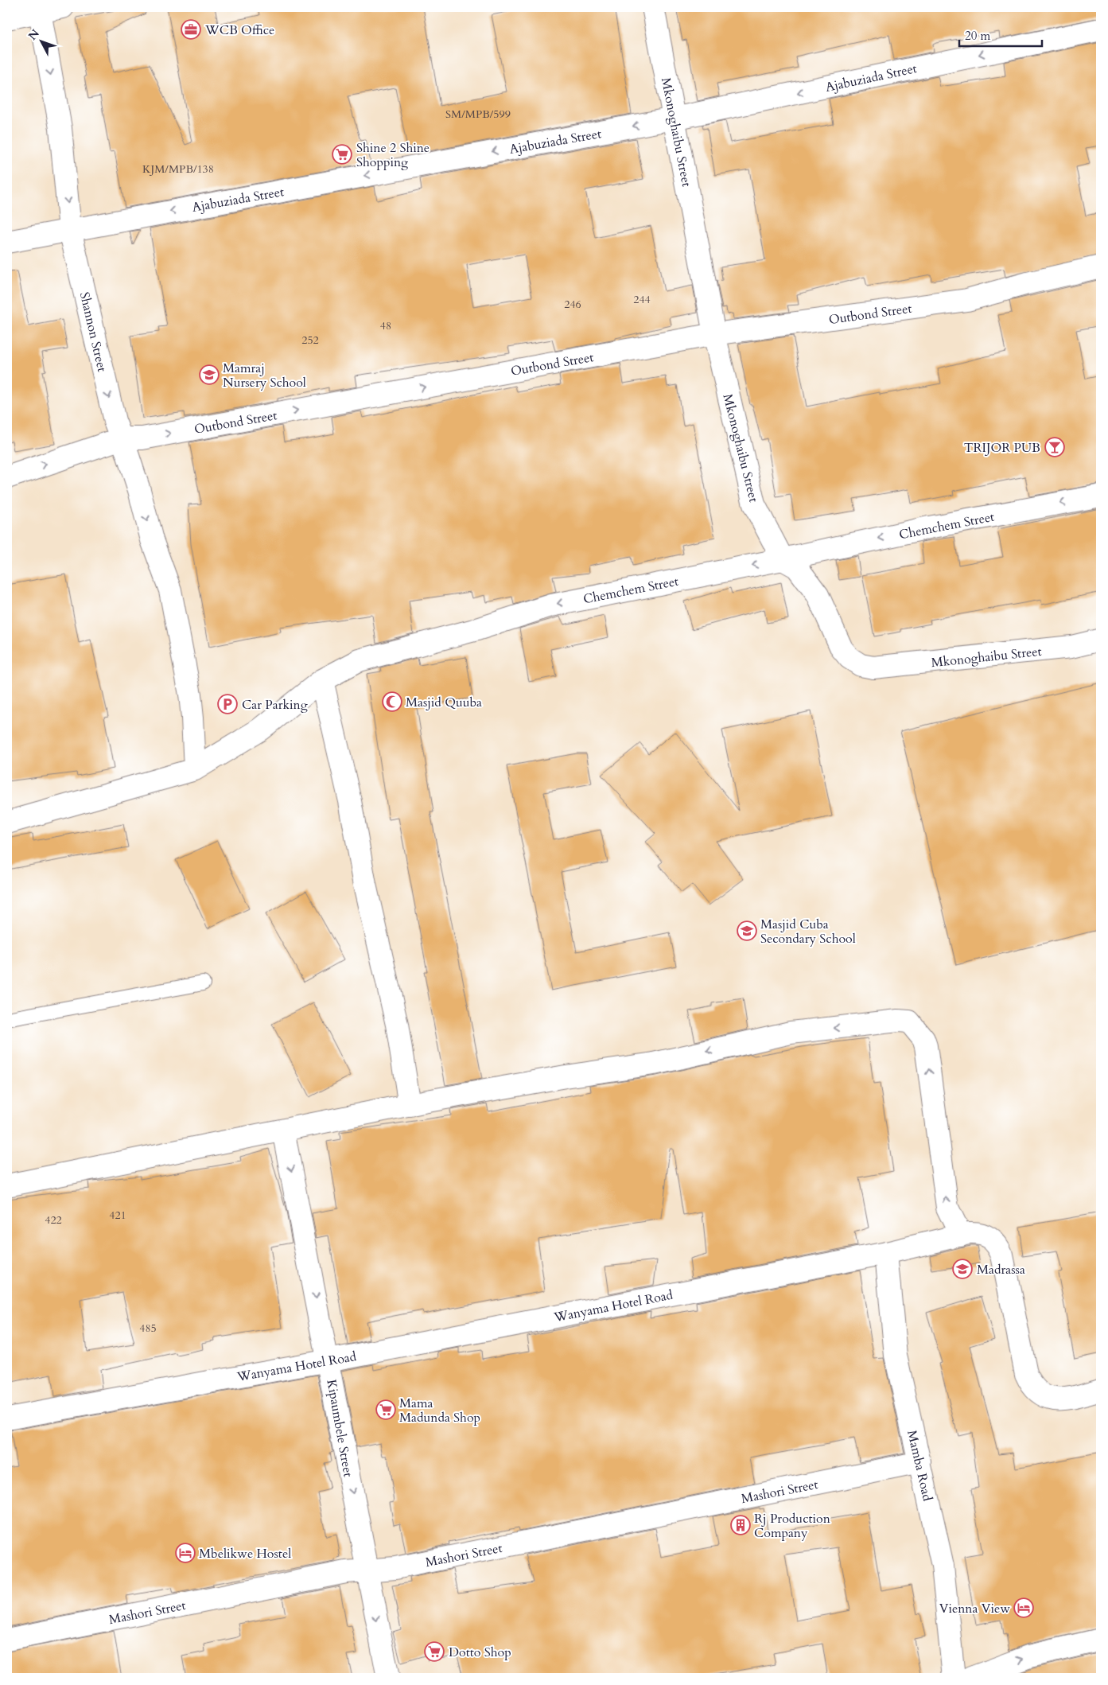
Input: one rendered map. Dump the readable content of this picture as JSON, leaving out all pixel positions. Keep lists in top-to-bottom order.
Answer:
{
  "streets": {
    "street": [
      "Ajabuziada Street",
      "Mkonoghaibu Street",
      "Outbond Street",
      "Shannon Street",
      "Chemchem Street",
      "Wanyama Hotel Road",
      "Kipaumbele Street",
      "Mamba Road",
      "Mashori Street"
    ]
  },
  "crossings": [
    ["Ajabuziada Street", "Mkonoghaibu Street"],
    ["Ajabuziada Street", "Shannon Street"],
    ["Mkonoghaibu Street", "Outbond Street"],
    ["Mkonoghaibu Street", "Chemchem Street"],
    ["Outbond Street", "Shannon Street"],
    ["Shannon Street", "Chemchem Street"],
    ["Wanyama Hotel Road", "Kipaumbele Street"],
    ["Wanyama Hotel Road", "Mamba Road"],
    ["Kipaumbele Street", "Mashori Street"],
    ["Mamba Road", "Mashori Street"]
  ],
  "one_way": [
    "Ajabuziada Street",
    "Outbond Street",
    "Shannon Street",
    "Chemchem Street",
    "Kipaumbele Street"
  ],
  "places": {
    "office": ["WCB Office"],
    "supermarket": ["Shine 2 Shine Shopping", "Mama Madunda Shop", "Dotto Shop"],
    "school or university": ["Mamraj Nursery School", "Masjid Cuba Secondary School", "Madrassa"],
    "bar": ["TRIJOR PUB"],
    "mosque": ["Masjid Quuba"],
    "parking": ["Car Parking"],
    "building": ["Rj Production Company"],
    "hotel": ["Mbelikwe Hostel", "Vienna View"]
  },
  "house_numbers": [
    "SM/MPB/599",
    "KJM/MPB/138",
    "244",
    "246",
    "48",
    "252",
    "421",
    "422",
    "485"
  ],
  "scale_bar": "20 m",
  "north": "top left"
}
